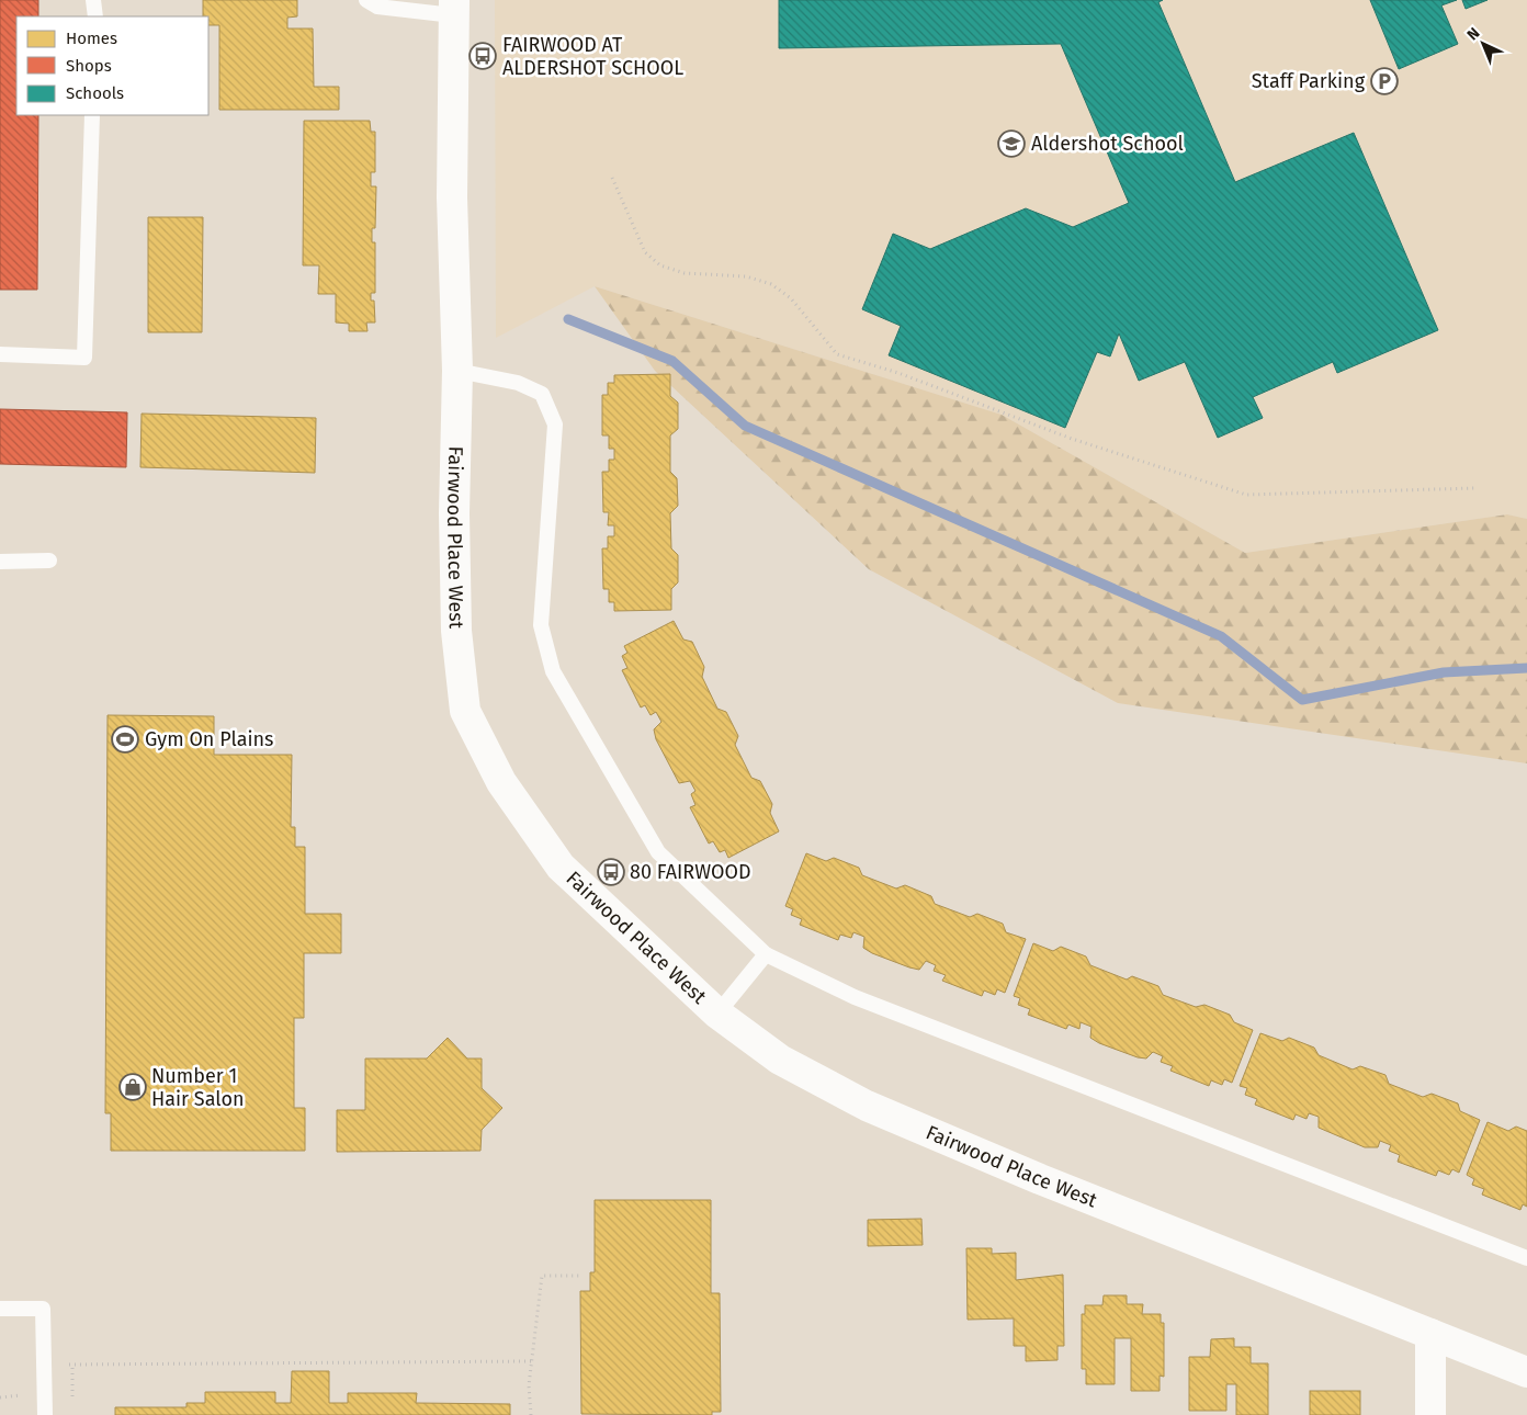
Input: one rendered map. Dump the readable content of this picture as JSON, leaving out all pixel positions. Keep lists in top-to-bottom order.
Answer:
{
  "streets": {
    "street": ["Fairwood Place West"]
  },
  "places": {
    "bus stop": ["FAIRWOOD AT ALDERSHOT SCHOOL", "80 FAIRWOOD"],
    "parking": ["Staff Parking"],
    "school or university": ["Aldershot School"],
    "sports": ["Gym On Plains"],
    "shop": ["Number 1 Hair Salon"]
  },
  "legend": ["Homes", "Shops", "Schools"],
  "north": "top left"
}
